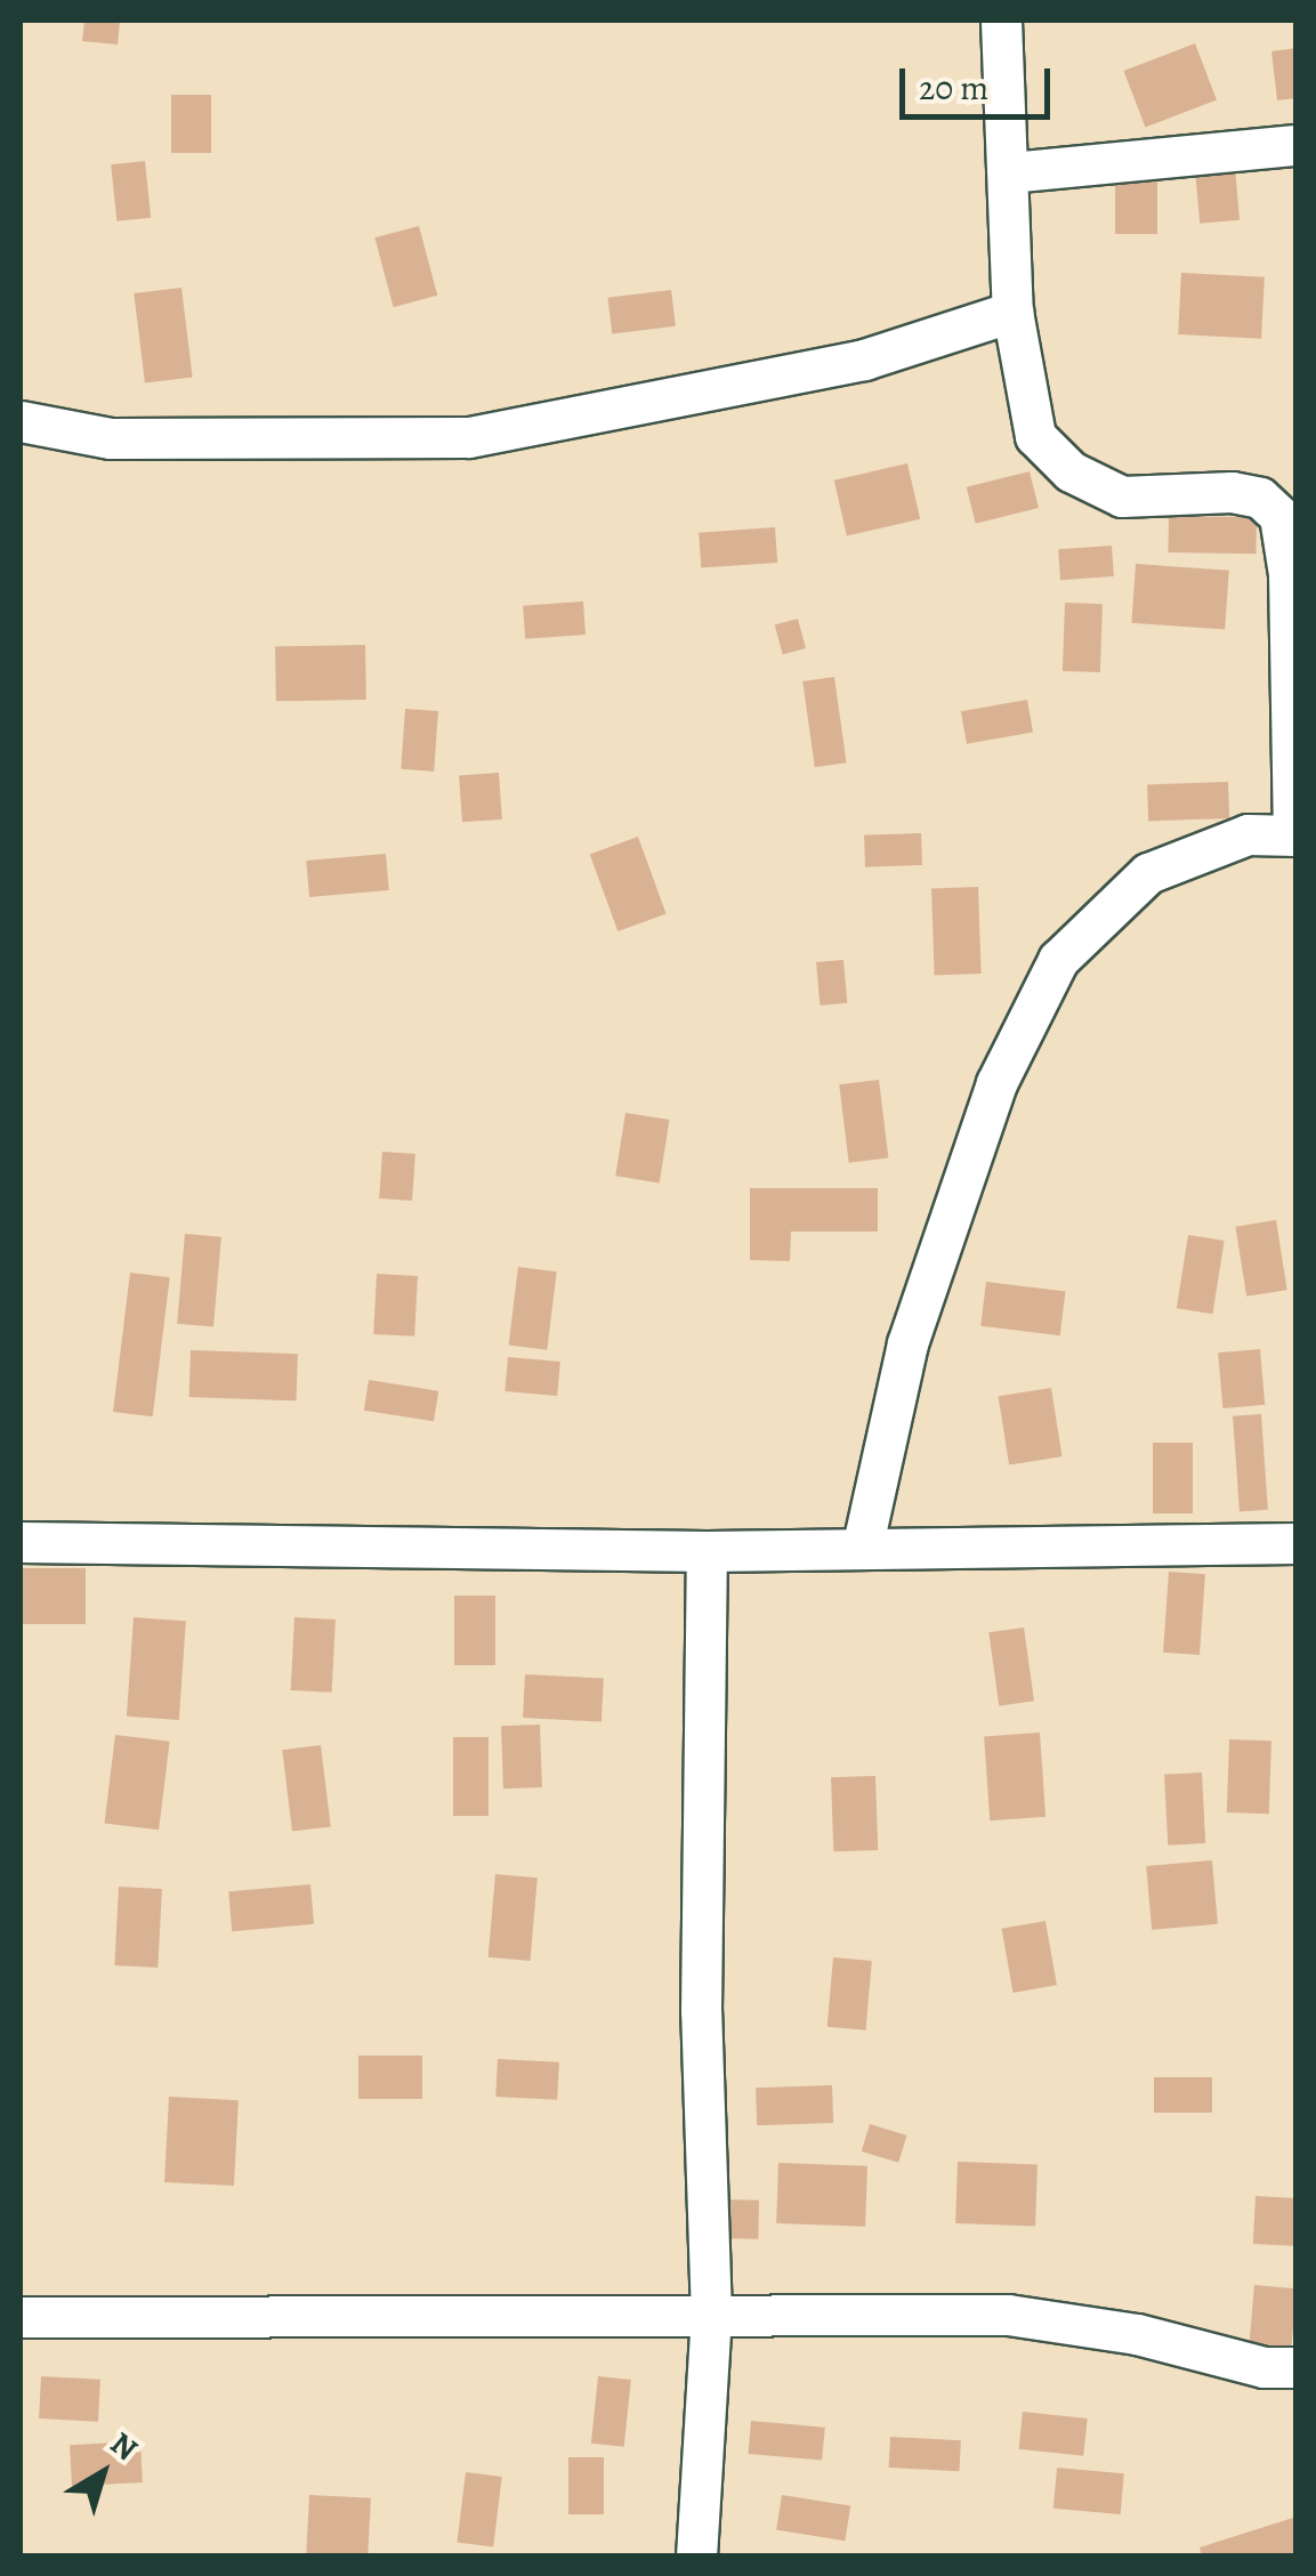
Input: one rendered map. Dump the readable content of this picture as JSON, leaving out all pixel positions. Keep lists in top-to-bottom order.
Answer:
{
  "scale_bar": "20 m",
  "north": "top right"
}
